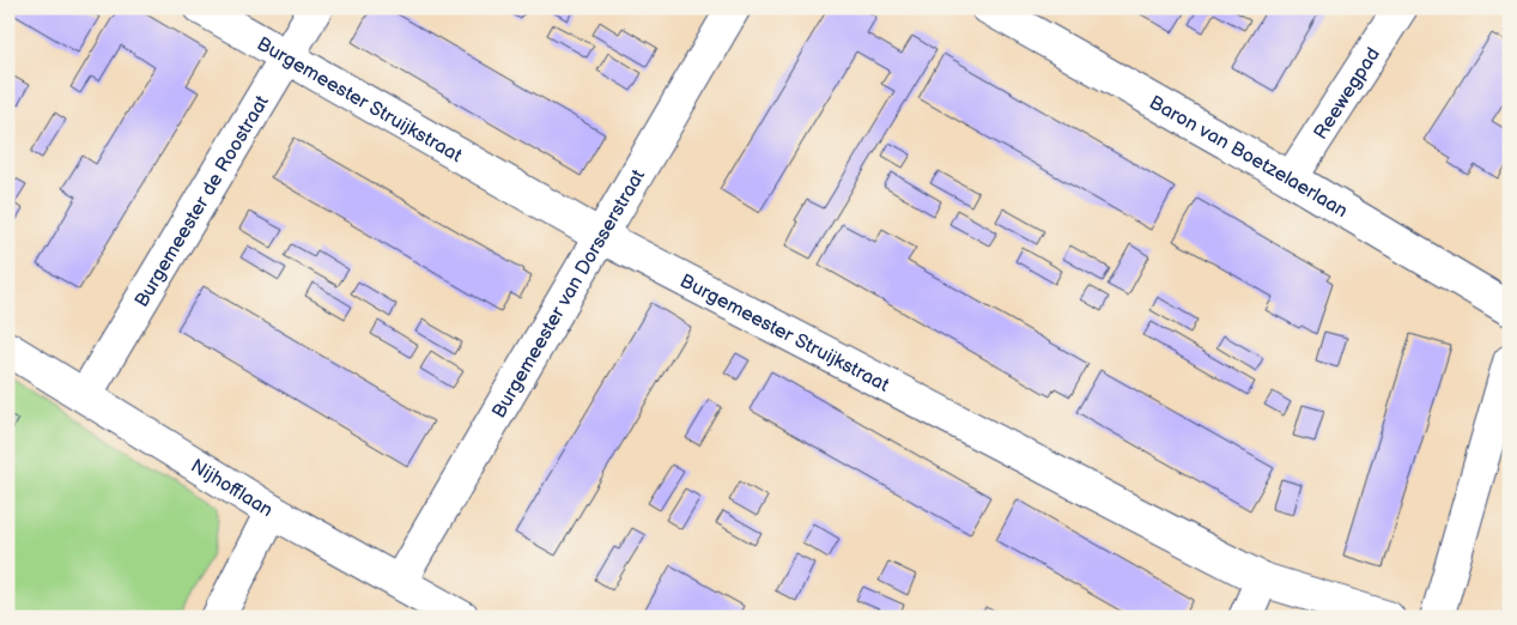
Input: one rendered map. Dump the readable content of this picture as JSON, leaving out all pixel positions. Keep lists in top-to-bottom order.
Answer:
{
  "streets": {
    "street": [
      "Reewegpad",
      "Burgemeester Struijkstraat",
      "Baron van Boetzelaerlaan",
      "Burgemeester de Roostraat",
      "Burgemeester van Dorsserstraat",
      "Nijhofflaan"
    ]
  },
  "crossings": [
    ["Reewegpad", "Baron van Boetzelaerlaan"],
    ["Burgemeester Struijkstraat", "Burgemeester de Roostraat"],
    ["Burgemeester Struijkstraat", "Burgemeester van Dorsserstraat"],
    ["Burgemeester de Roostraat", "Nijhofflaan"],
    ["Burgemeester van Dorsserstraat", "Nijhofflaan"]
  ]
}
